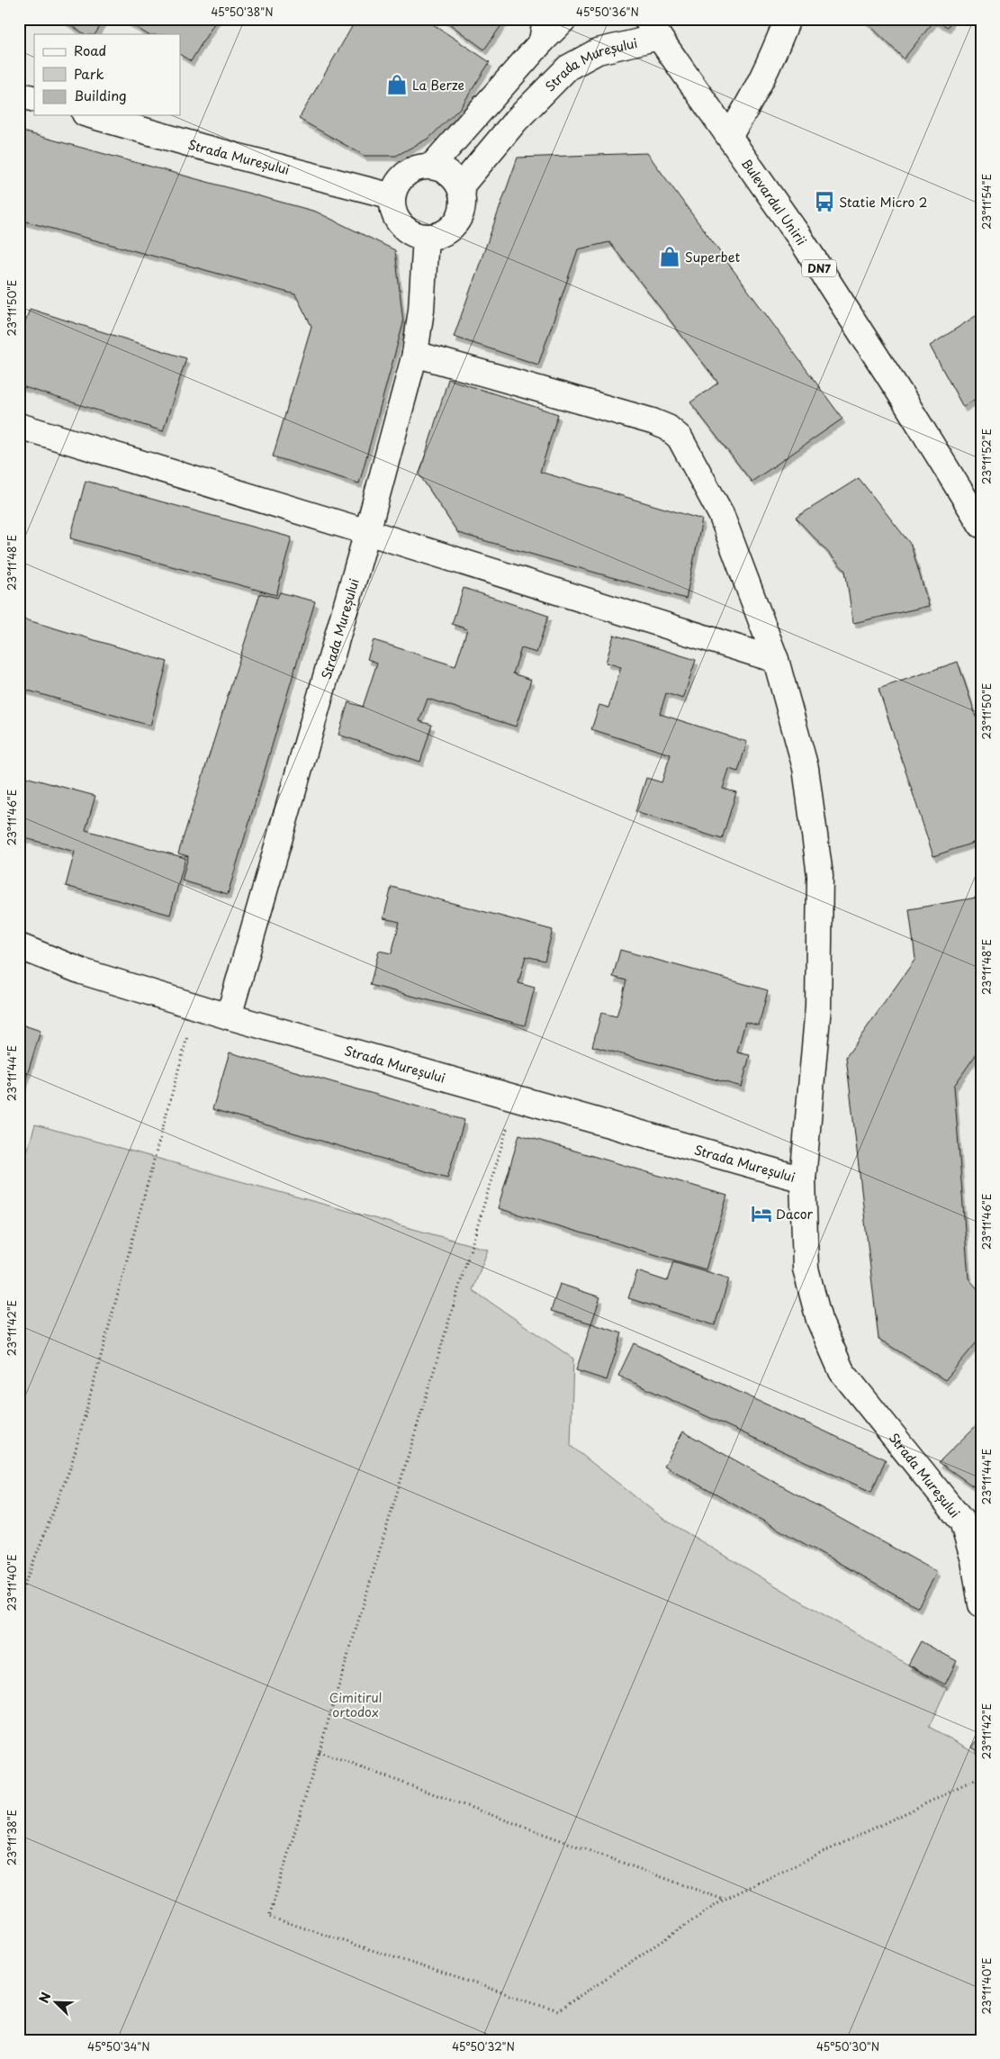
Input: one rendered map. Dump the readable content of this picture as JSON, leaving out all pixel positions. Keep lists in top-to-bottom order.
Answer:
{
  "streets": {
    "street": ["Strada Mureșului", "Bulevardul Unirii", "DN7"]
  },
  "crossings": [
    ["Strada Mureșului", "Bulevardul Unirii"]
  ],
  "parks": ["Cimitirul ortodox"],
  "places": {
    "shop": ["La Berze", "Superbet"],
    "bus stop": ["Statie Micro 2"],
    "hotel": ["Dacor"]
  },
  "legend": ["Road", "Park", "Building"],
  "north": "top left",
  "coordinates": [
    "45°50'38\"N",
    "45°50'36\"N",
    "23°11'54\"E",
    "23°11'50\"E",
    "23°11'52\"E",
    "23°11'48\"E",
    "23°11'46\"E",
    "23°11'44\"E",
    "23°11'42\"E",
    "23°11'40\"E",
    "23°11'38\"E",
    "45°50'34\"N",
    "45°50'32\"N",
    "45°50'30\"N"
  ]
}
